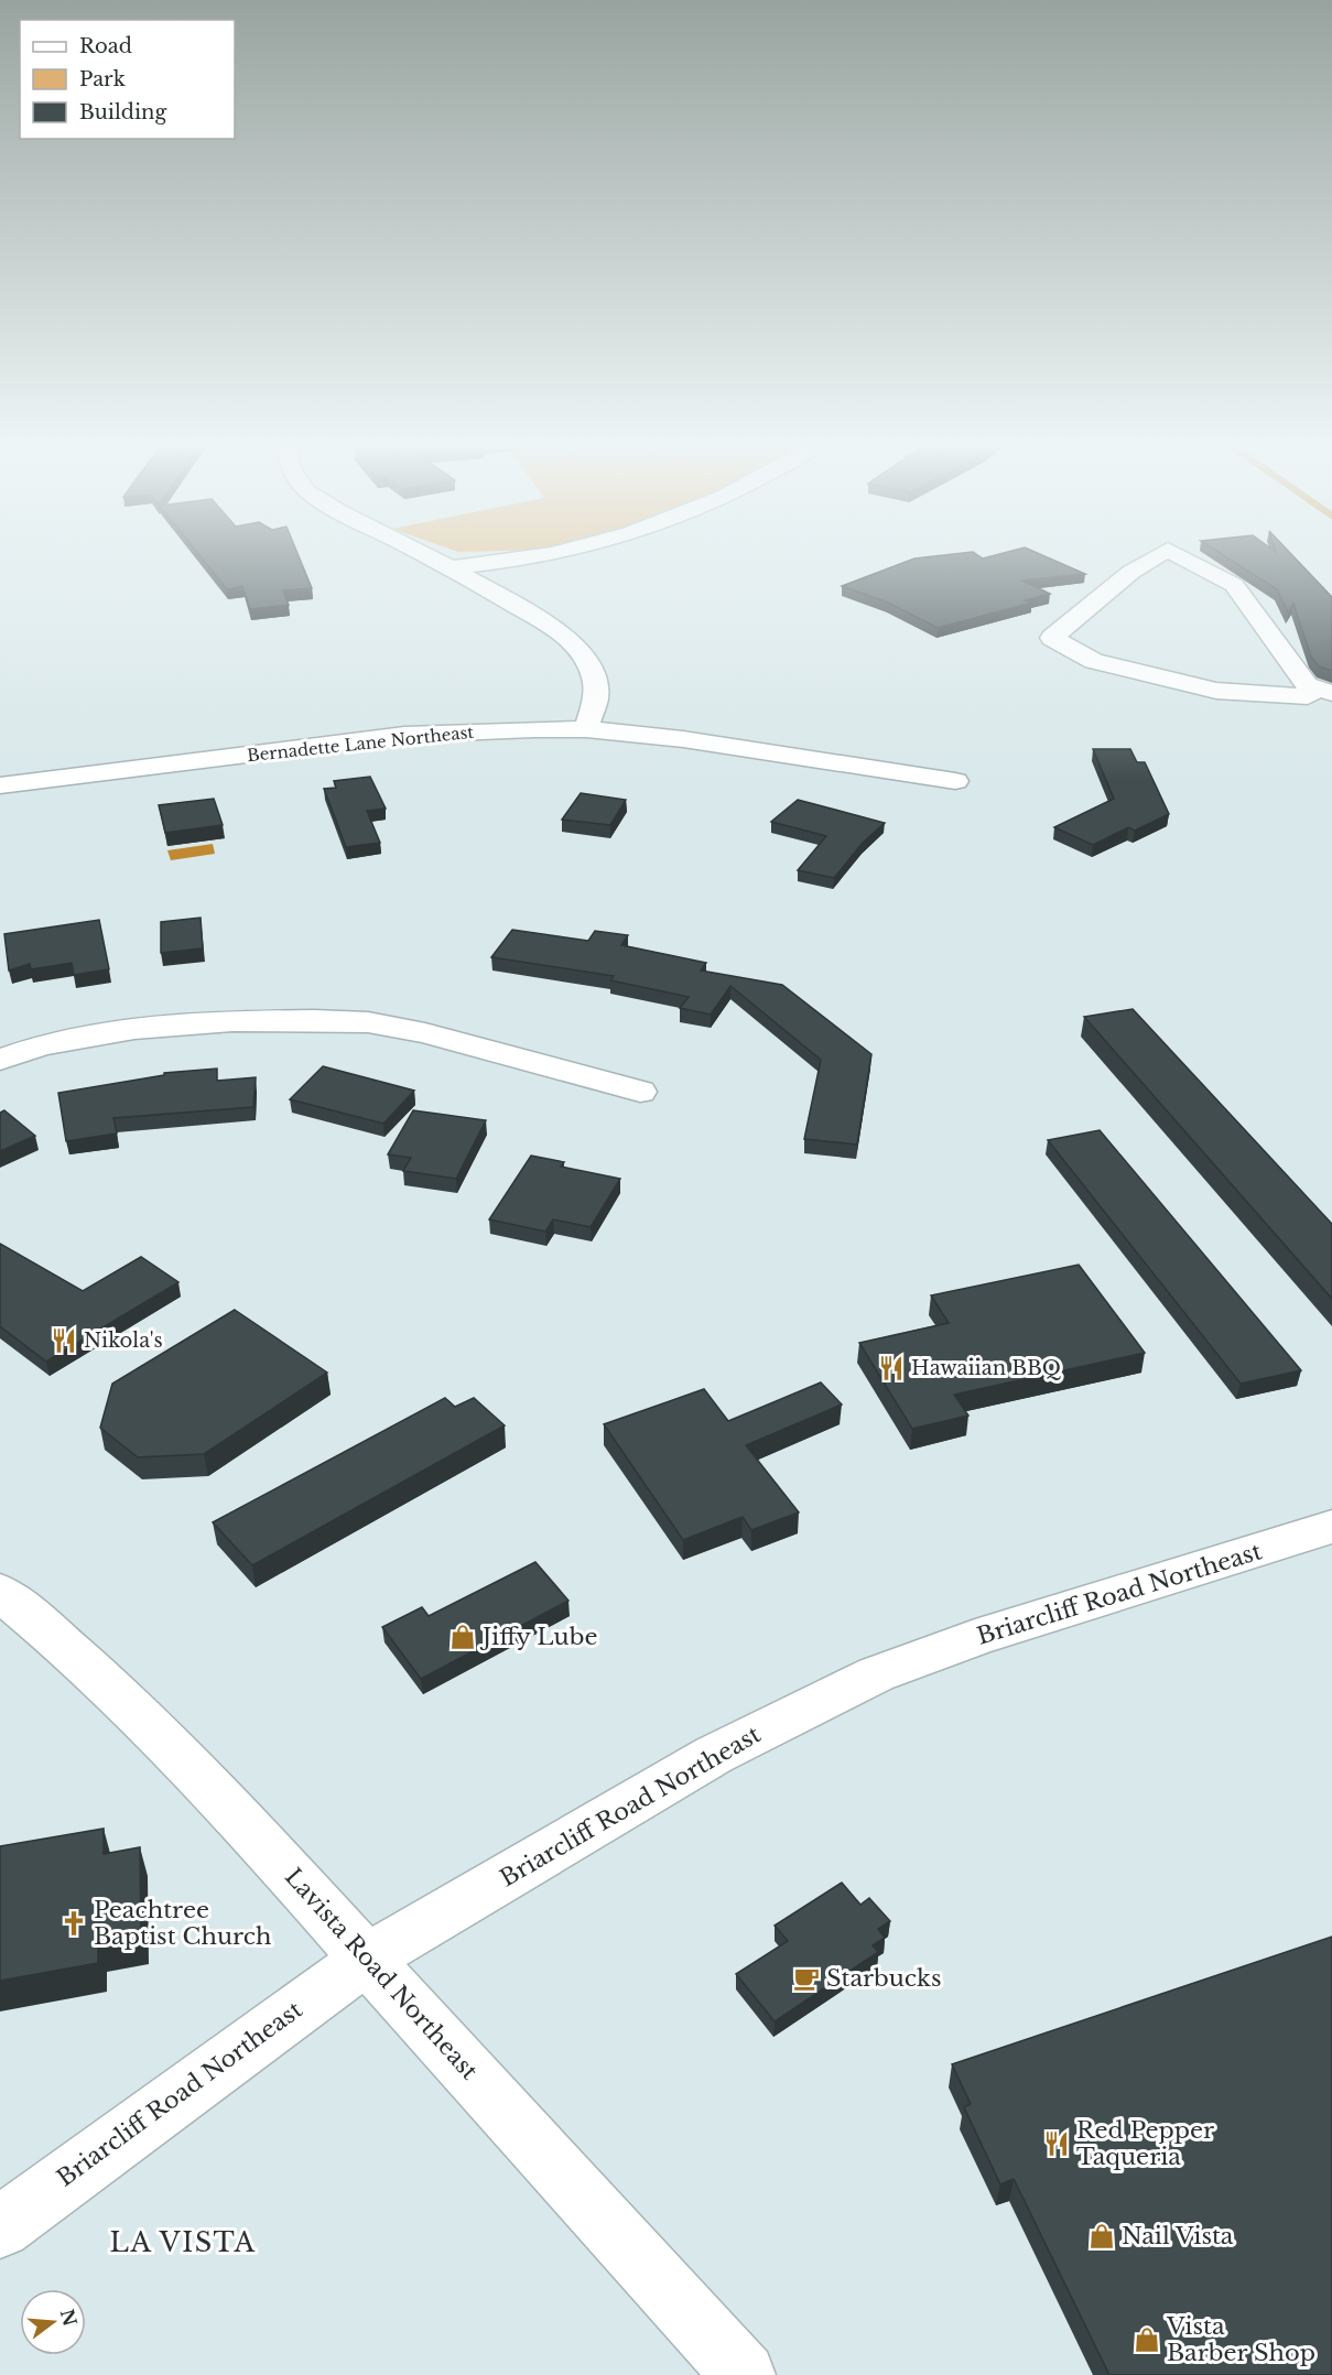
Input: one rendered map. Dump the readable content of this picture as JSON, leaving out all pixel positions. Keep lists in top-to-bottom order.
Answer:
{
  "streets": {
    "street": ["Bernadette Lane Northeast", "Briarcliff Road Northeast", "Lavista Road Northeast"]
  },
  "crossings": [
    ["Briarcliff Road Northeast", "Lavista Road Northeast"]
  ],
  "districts": ["LA VISTA"],
  "places": {
    "restaurant": ["Nikola's", "Hawaiian BBQ", "Red Pepper Taqueria"],
    "shop": ["Jiffy Lube", "Nail Vista", "Vista Barber Shop"],
    "church": ["Peachtree Baptist Church"],
    "cafe": ["Starbucks"]
  },
  "legend": ["Road", "Park", "Building"],
  "north": "right"
}
